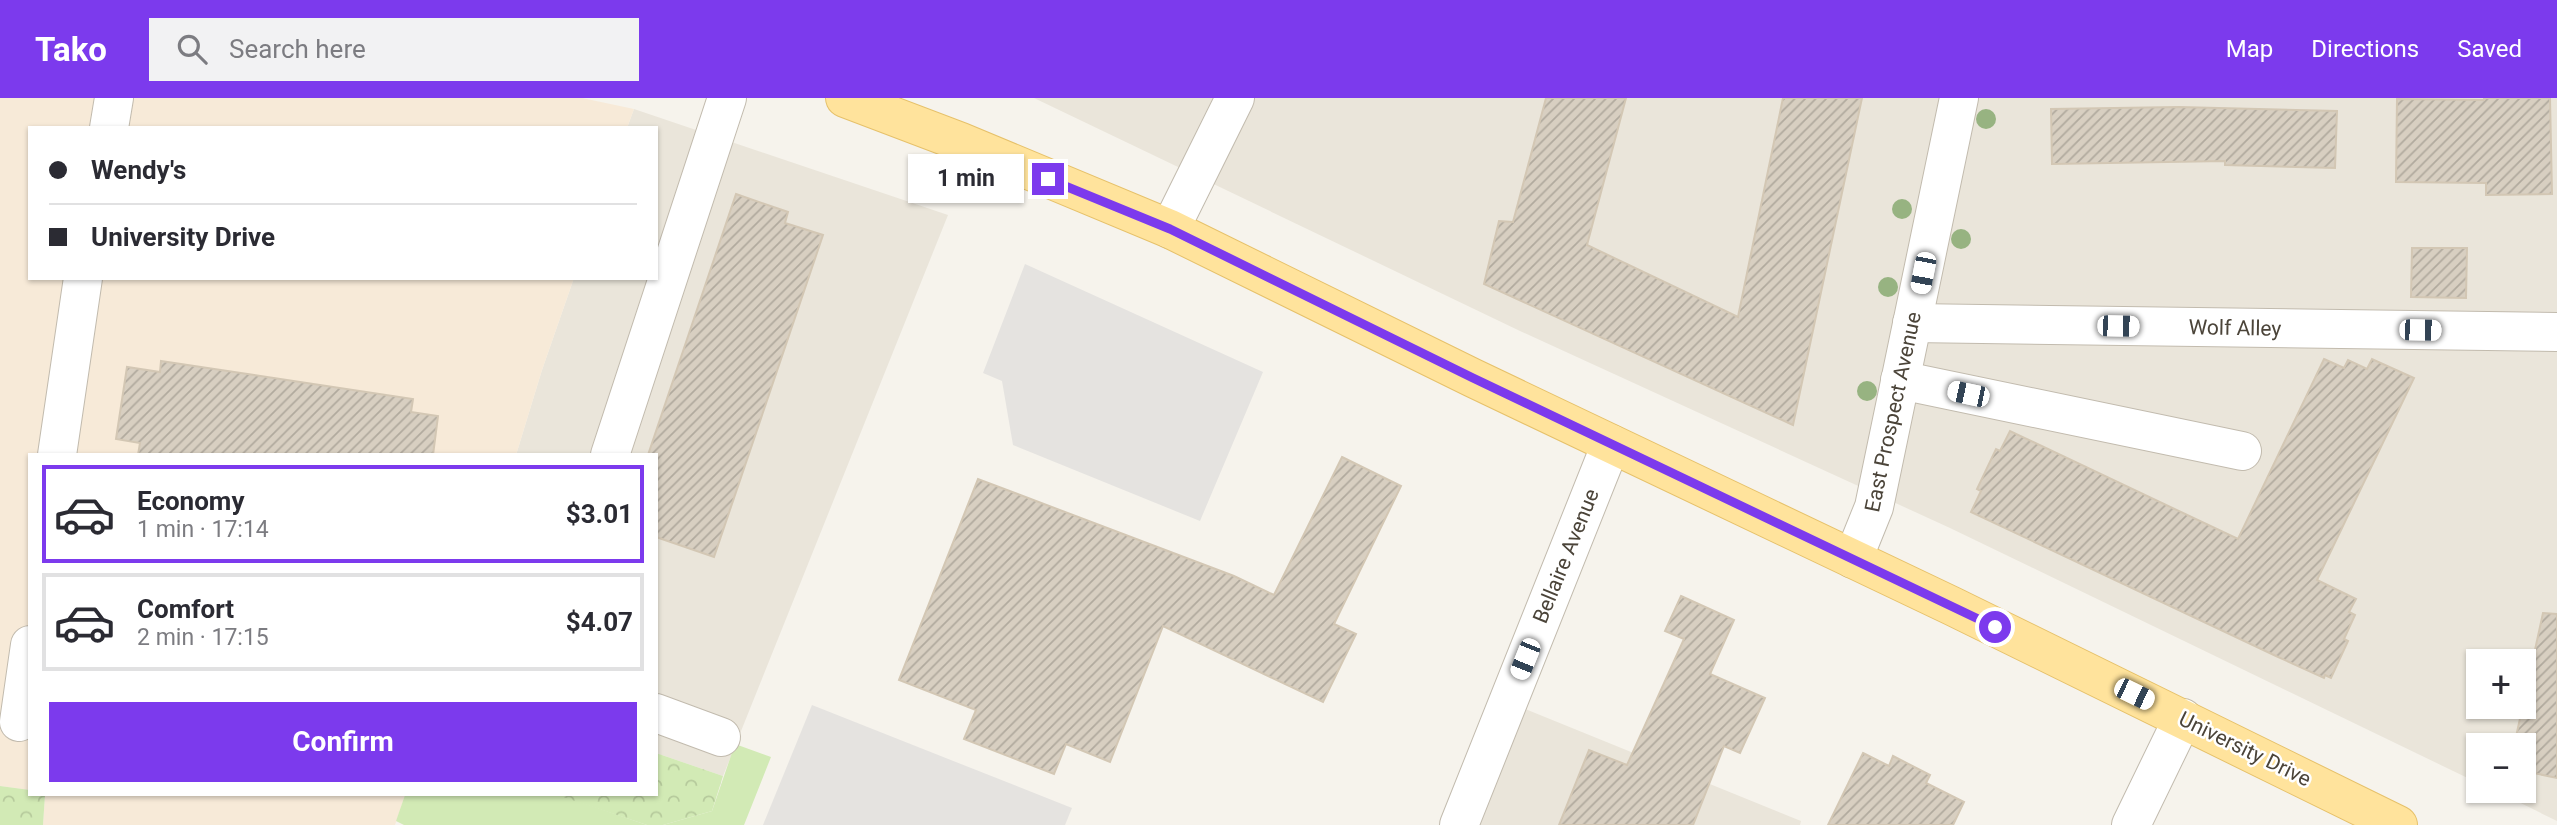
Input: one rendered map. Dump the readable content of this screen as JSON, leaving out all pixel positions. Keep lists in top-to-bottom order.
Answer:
{
  "streets": {
    "main road": ["University Drive"],
    "street": ["Wolf Alley", "East Prospect Avenue", "Bellaire Avenue"]
  },
  "crossings": [
    ["Wolf Alley", "East Prospect Avenue"],
    ["East Prospect Avenue", "University Drive"],
    ["Bellaire Avenue", "University Drive"]
  ],
  "page": {
    "header": "Tako",
    "search": "Search here",
    "nav": ["Map", "Directions", "Saved"],
    "banner": ["Wendy's", "University Drive"],
    "bubble": "1 min",
    "list": [
      {
        "name": "Economy",
        "note": "1 min · 17:14",
        "value": "$3.01"
      },
      {
        "name": "Comfort",
        "note": "2 min · 17:15",
        "value": "$4.07"
      }
    ],
    "map_buttons": ["+", "−"],
    "buttons": "Confirm"
  }
}
